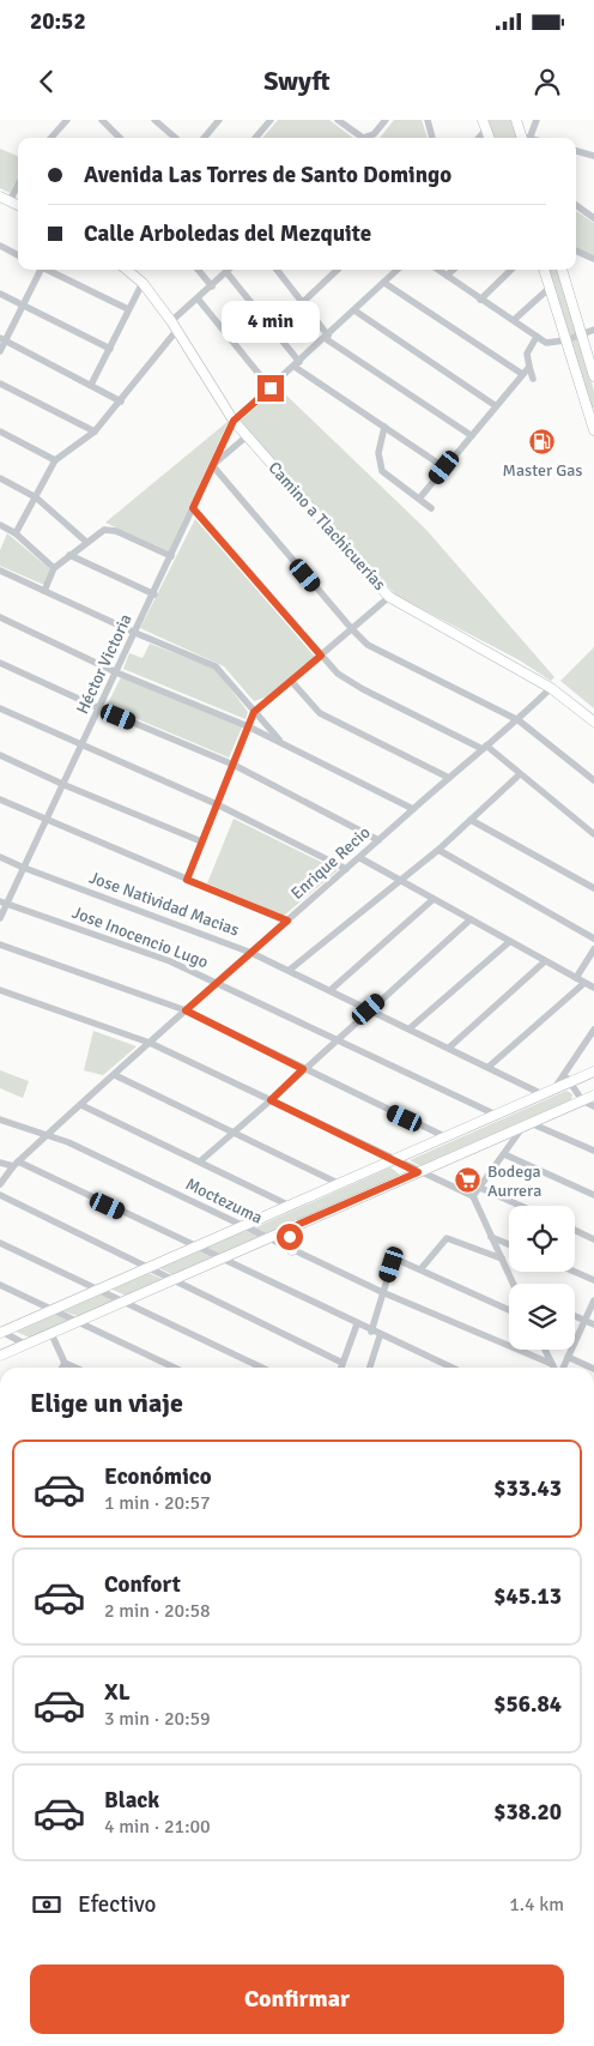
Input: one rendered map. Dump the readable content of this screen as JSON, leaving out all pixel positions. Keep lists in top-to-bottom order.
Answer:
{
  "streets": {
    "street": [
      "Camino a Tlachicuerías",
      "Héctor Victoria",
      "Enrique Recio",
      "Jose Natividad Macias",
      "Jose Inocencio Lugo",
      "Moctezuma"
    ]
  },
  "crossings": [
    ["Camino a Tlachicuerías", "Héctor Victoria"],
    ["Camino a Tlachicuerías", "Enrique Recio"],
    ["Héctor Victoria", "Jose Natividad Macias"],
    ["Héctor Victoria", "Jose Inocencio Lugo"],
    ["Enrique Recio", "Jose Natividad Macias"],
    ["Enrique Recio", "Jose Inocencio Lugo"],
    ["Enrique Recio", "Moctezuma"]
  ],
  "places": {
    "fuel station": ["Master Gas"],
    "supermarket": ["Bodega Aurrera"]
  },
  "page": {
    "status": "20:52",
    "header": "Swyft",
    "banner": ["Avenida Las Torres de Santo Domingo", "Calle Arboledas del Mezquite"],
    "bubble": "4 min",
    "heading": "Elige un viaje",
    "list": [
      {
        "name": "Económico",
        "note": "1 min · 20:57",
        "value": "$33.43"
      },
      {
        "name": "Confort",
        "note": "2 min · 20:58",
        "value": "$45.13"
      },
      {
        "name": "XL",
        "note": "3 min · 20:59",
        "value": "$56.84"
      },
      {
        "name": "Black",
        "note": "4 min · 21:00",
        "value": "$38.20"
      }
    ],
    "pay": ["Efectivo", "1.4 km"],
    "buttons": "Confirmar"
  }
}
